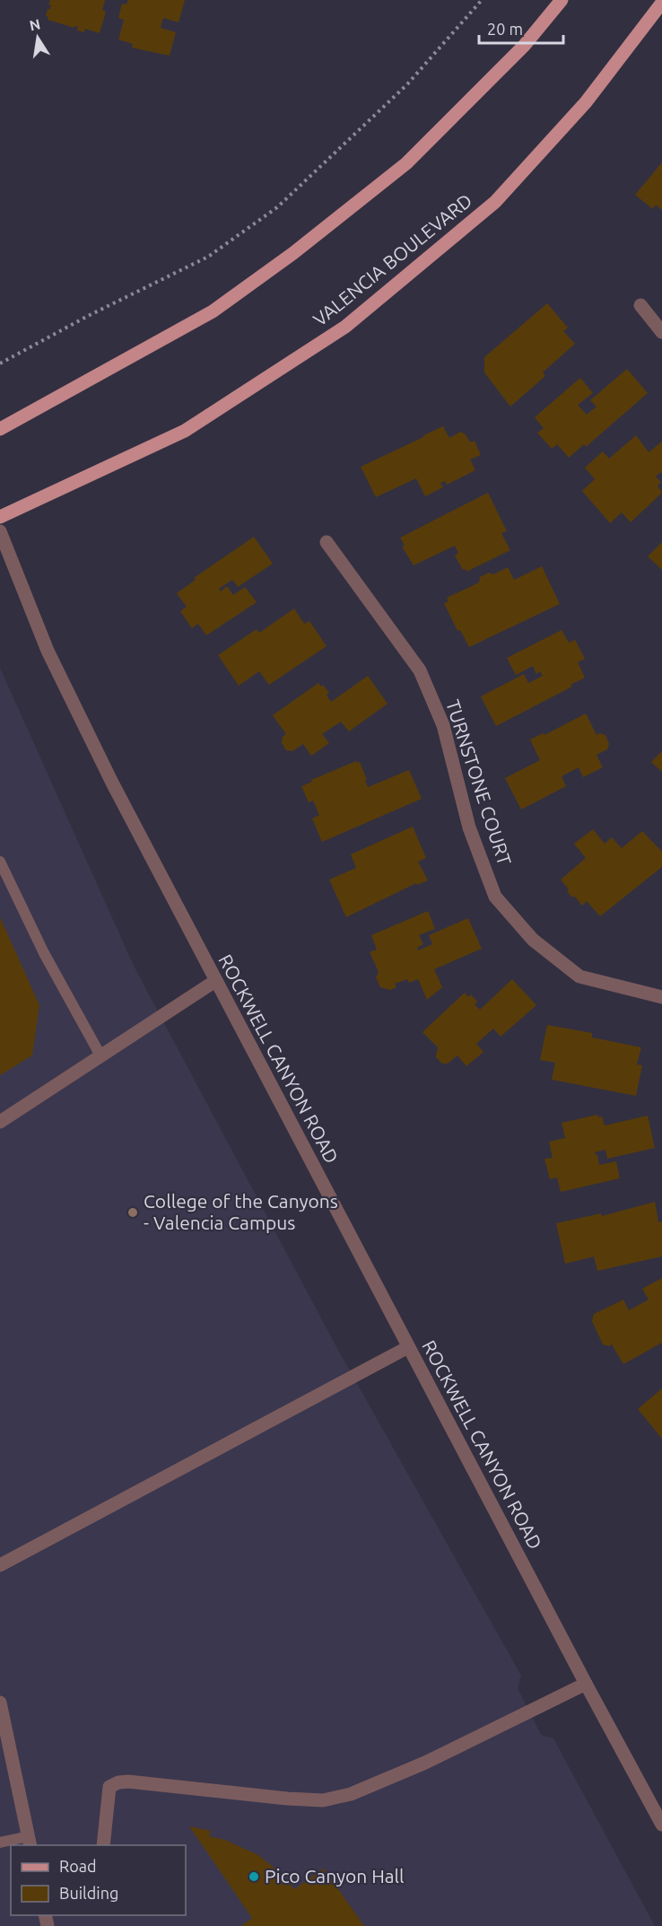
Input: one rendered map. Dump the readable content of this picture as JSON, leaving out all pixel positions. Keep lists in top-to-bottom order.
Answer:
{
  "streets": {
    "main road": ["VALENCIA BOULEVARD"],
    "street": ["TURNSTONE COURT", "ROCKWELL CANYON ROAD"]
  },
  "places": ["College of the Canyons - Valencia Campus", "Pico Canyon Hall"],
  "legend": ["Road", "Building"],
  "scale_bar": "20 m",
  "north": "top"
}
